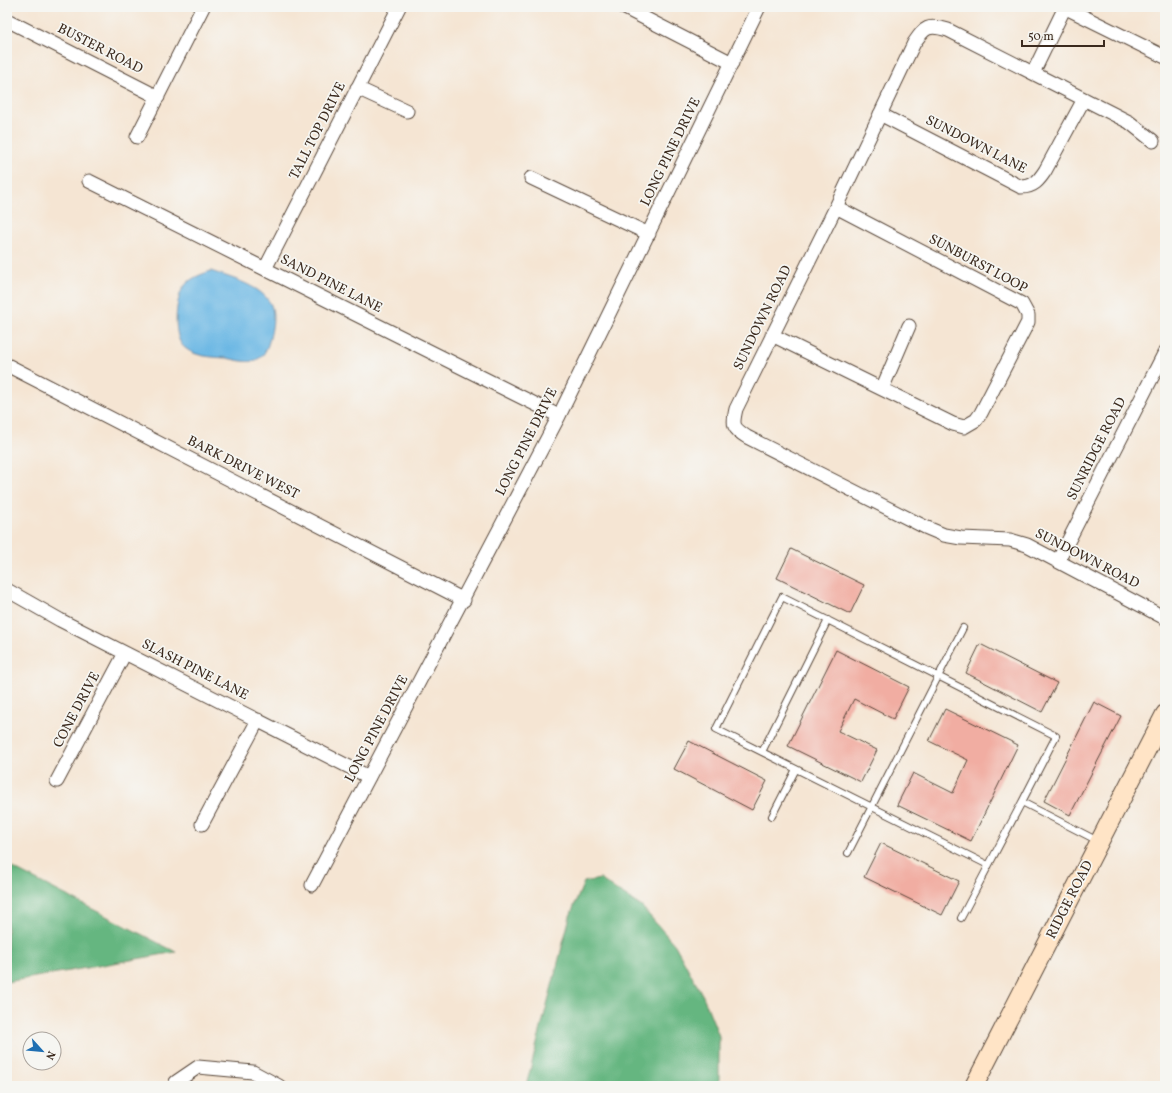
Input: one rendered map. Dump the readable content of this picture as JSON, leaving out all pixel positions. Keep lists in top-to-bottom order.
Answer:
{
  "streets": {
    "street": [
      "BUSTER ROAD",
      "TALL TOP DRIVE",
      "SUNDOWN LANE",
      "LONG PINE DRIVE",
      "SUNBURST LOOP",
      "SAND PINE LANE",
      "SUNDOWN ROAD",
      "SUNRIDGE ROAD",
      "BARK DRIVE WEST",
      "SLASH PINE LANE",
      "CONE DRIVE",
      "RIDGE ROAD"
    ]
  },
  "crossings": [
    ["TALL TOP DRIVE", "SAND PINE LANE"],
    ["SUNDOWN LANE", "SUNDOWN ROAD"],
    ["LONG PINE DRIVE", "SAND PINE LANE"],
    ["LONG PINE DRIVE", "BARK DRIVE WEST"],
    ["LONG PINE DRIVE", "SLASH PINE LANE"],
    ["SUNBURST LOOP", "SUNDOWN ROAD"],
    ["SUNDOWN ROAD", "SUNRIDGE ROAD"],
    ["SLASH PINE LANE", "CONE DRIVE"]
  ],
  "scale_bar": "50 m",
  "north": "bottom right"
}
